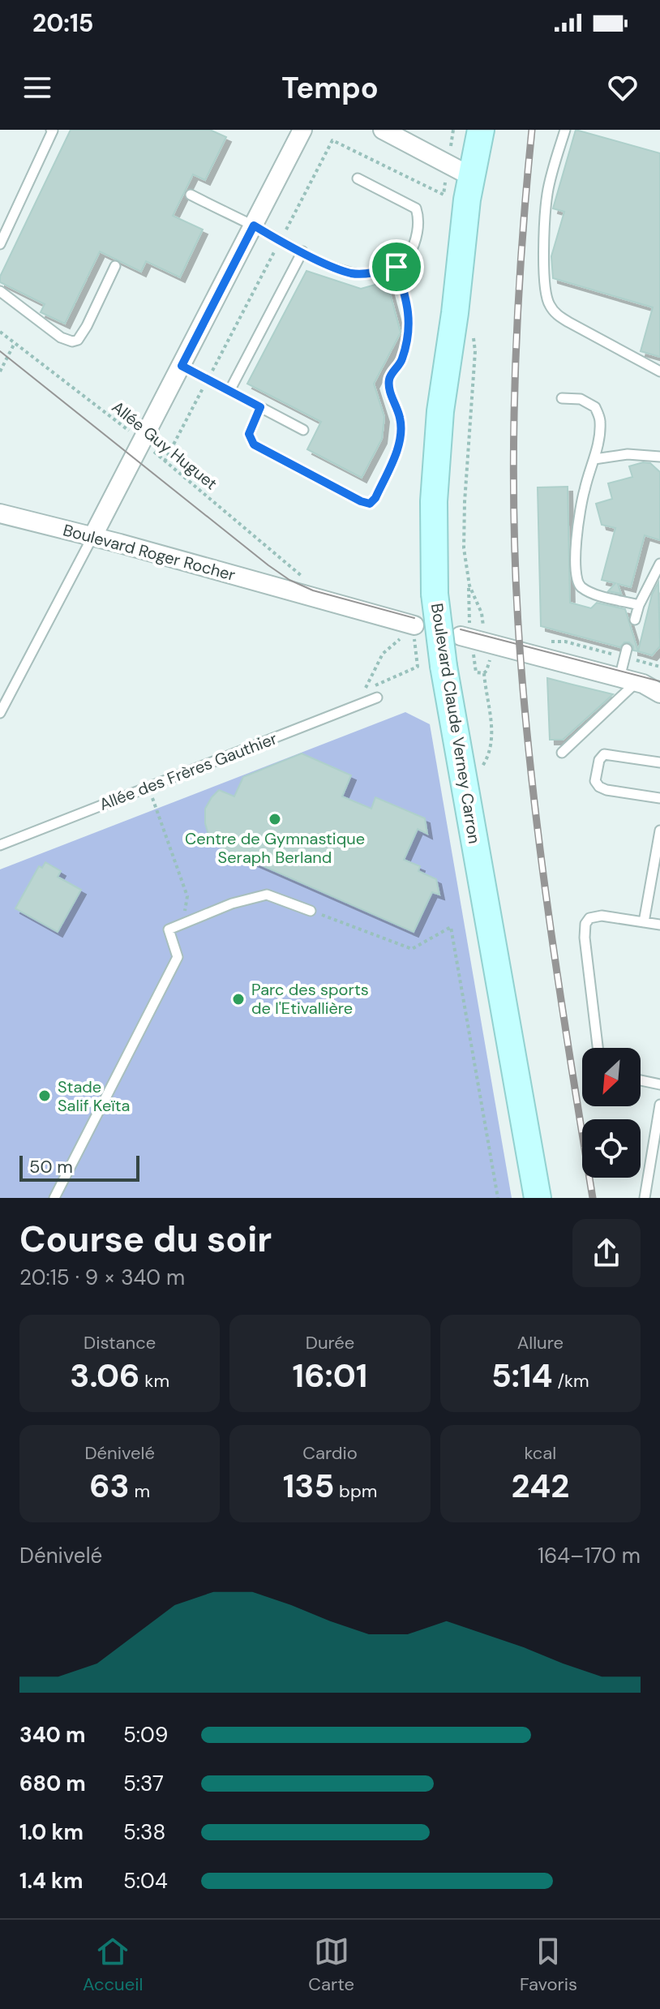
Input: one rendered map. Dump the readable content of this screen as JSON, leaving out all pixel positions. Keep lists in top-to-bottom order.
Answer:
{
  "streets": {
    "main road": ["Boulevard Claude Verney Carron"],
    "street": ["Boulevard Roger Rocher"],
    "lane": ["Allée des Frères Gauthier"],
    "path": ["Allée Guy Huguet"]
  },
  "crossings": [
    ["Allée Guy Huguet", "Boulevard Roger Rocher"]
  ],
  "places": ["Centre de Gymnastique Seraph Berland", "Parc des sports de l'Etivallière", "Stade Salif Keïta"],
  "scale_bar": "50 m",
  "north": "bottom left",
  "page": {
    "status": "20:15",
    "header": "Tempo",
    "scale": "50 m",
    "heading": ["Course du soir", "20:15 · 9 × 340 m"],
    "stats": [
      ["Distance", "3.06 km"],
      ["Durée", "16:01"],
      ["Allure", "5:14 /km"],
      ["Dénivelé", "63 m"],
      ["Cardio", "135 bpm"],
      ["kcal", "242"]
    ],
    "chart": ["Dénivelé", "164–170 m"],
    "list": [
      {
        "name": "340 m",
        "note": "5:09"
      },
      {
        "name": "680 m",
        "note": "5:37"
      },
      {
        "name": "1.0 km",
        "note": "5:38"
      },
      {
        "name": "1.4 km",
        "note": "5:04"
      }
    ],
    "tabs": ["Accueil", "Carte", "Favoris"]
  }
}
